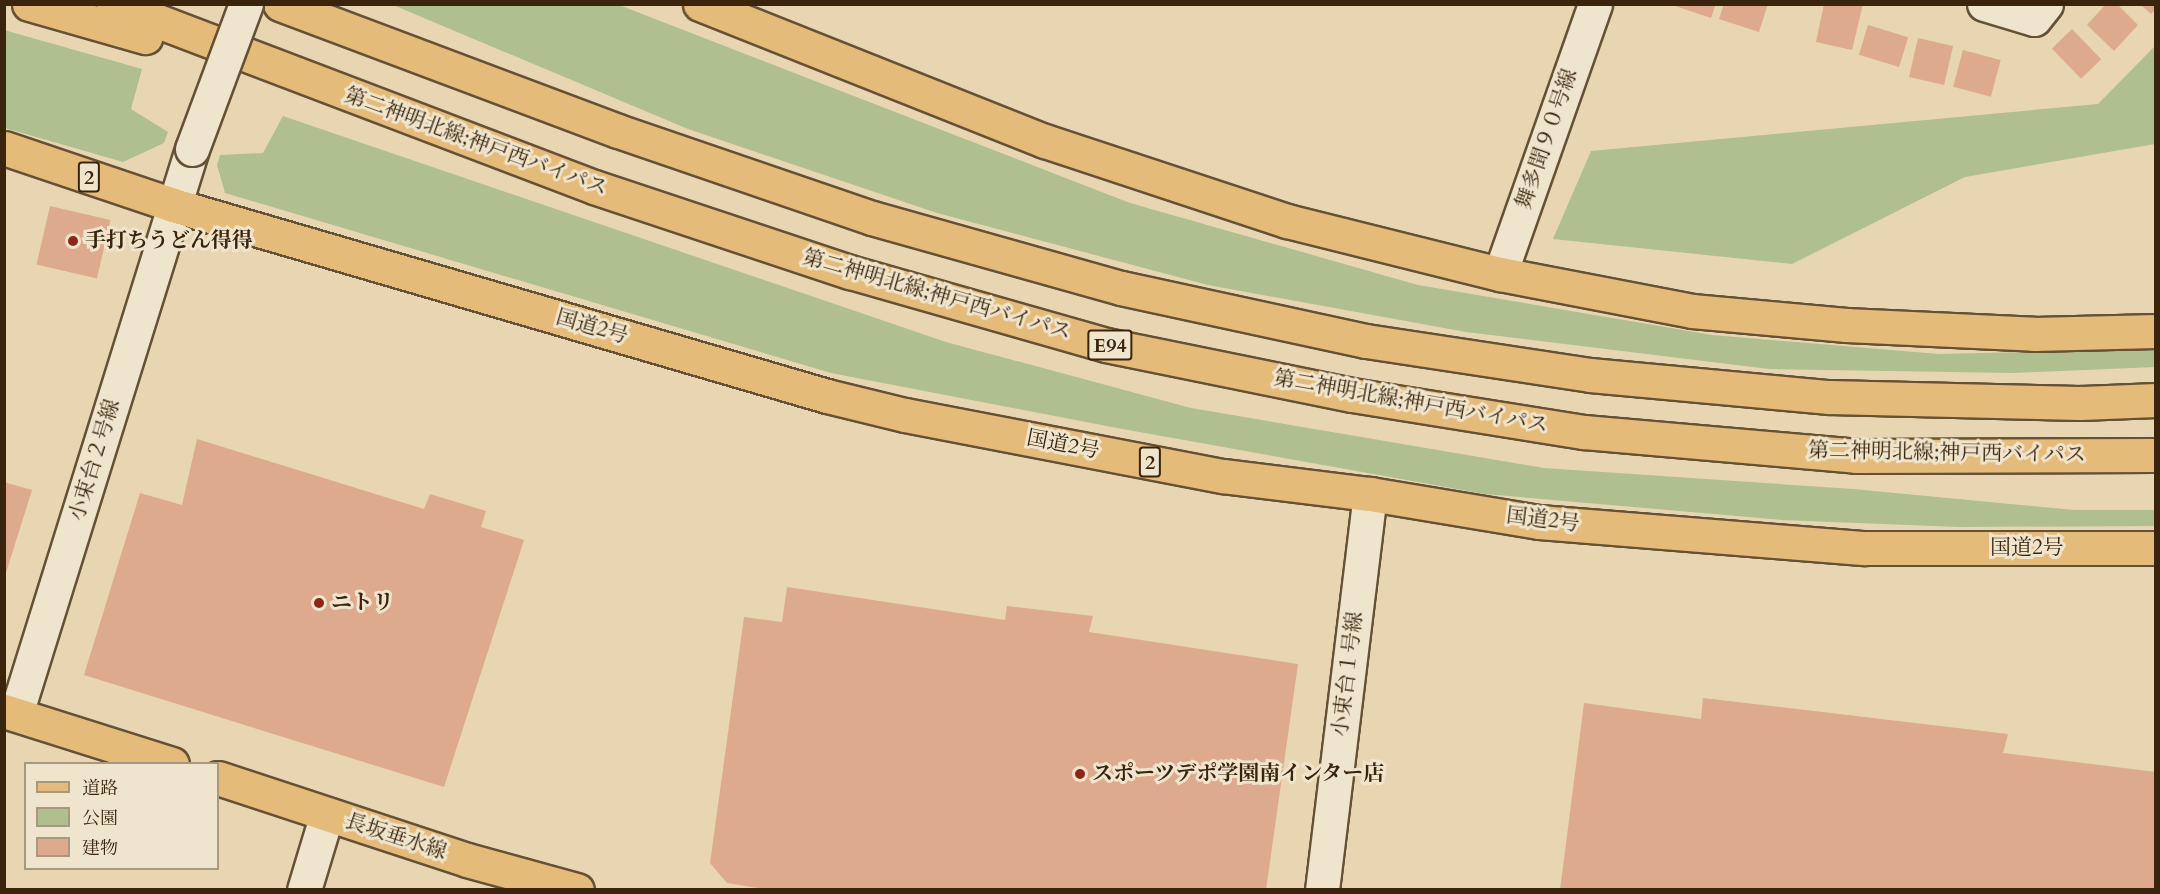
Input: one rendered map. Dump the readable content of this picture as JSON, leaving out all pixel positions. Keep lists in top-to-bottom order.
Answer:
{
  "streets": {
    "main road": [
      "第二神明北線;神戸西バイパス",
      "2",
      "国道2号",
      "E94",
      "長坂垂水線"
    ],
    "street": ["舞多聞９０号線", "小束台２号線", "小束台１号線"]
  },
  "crossings": [
    ["国道2号", "小束台２号線"],
    ["国道2号", "小束台１号線"]
  ],
  "places": ["手打ちうどん得得", "ニトリ", "スポーツデポ学園南インター店"],
  "legend": ["道路", "公園", "建物"]
}
